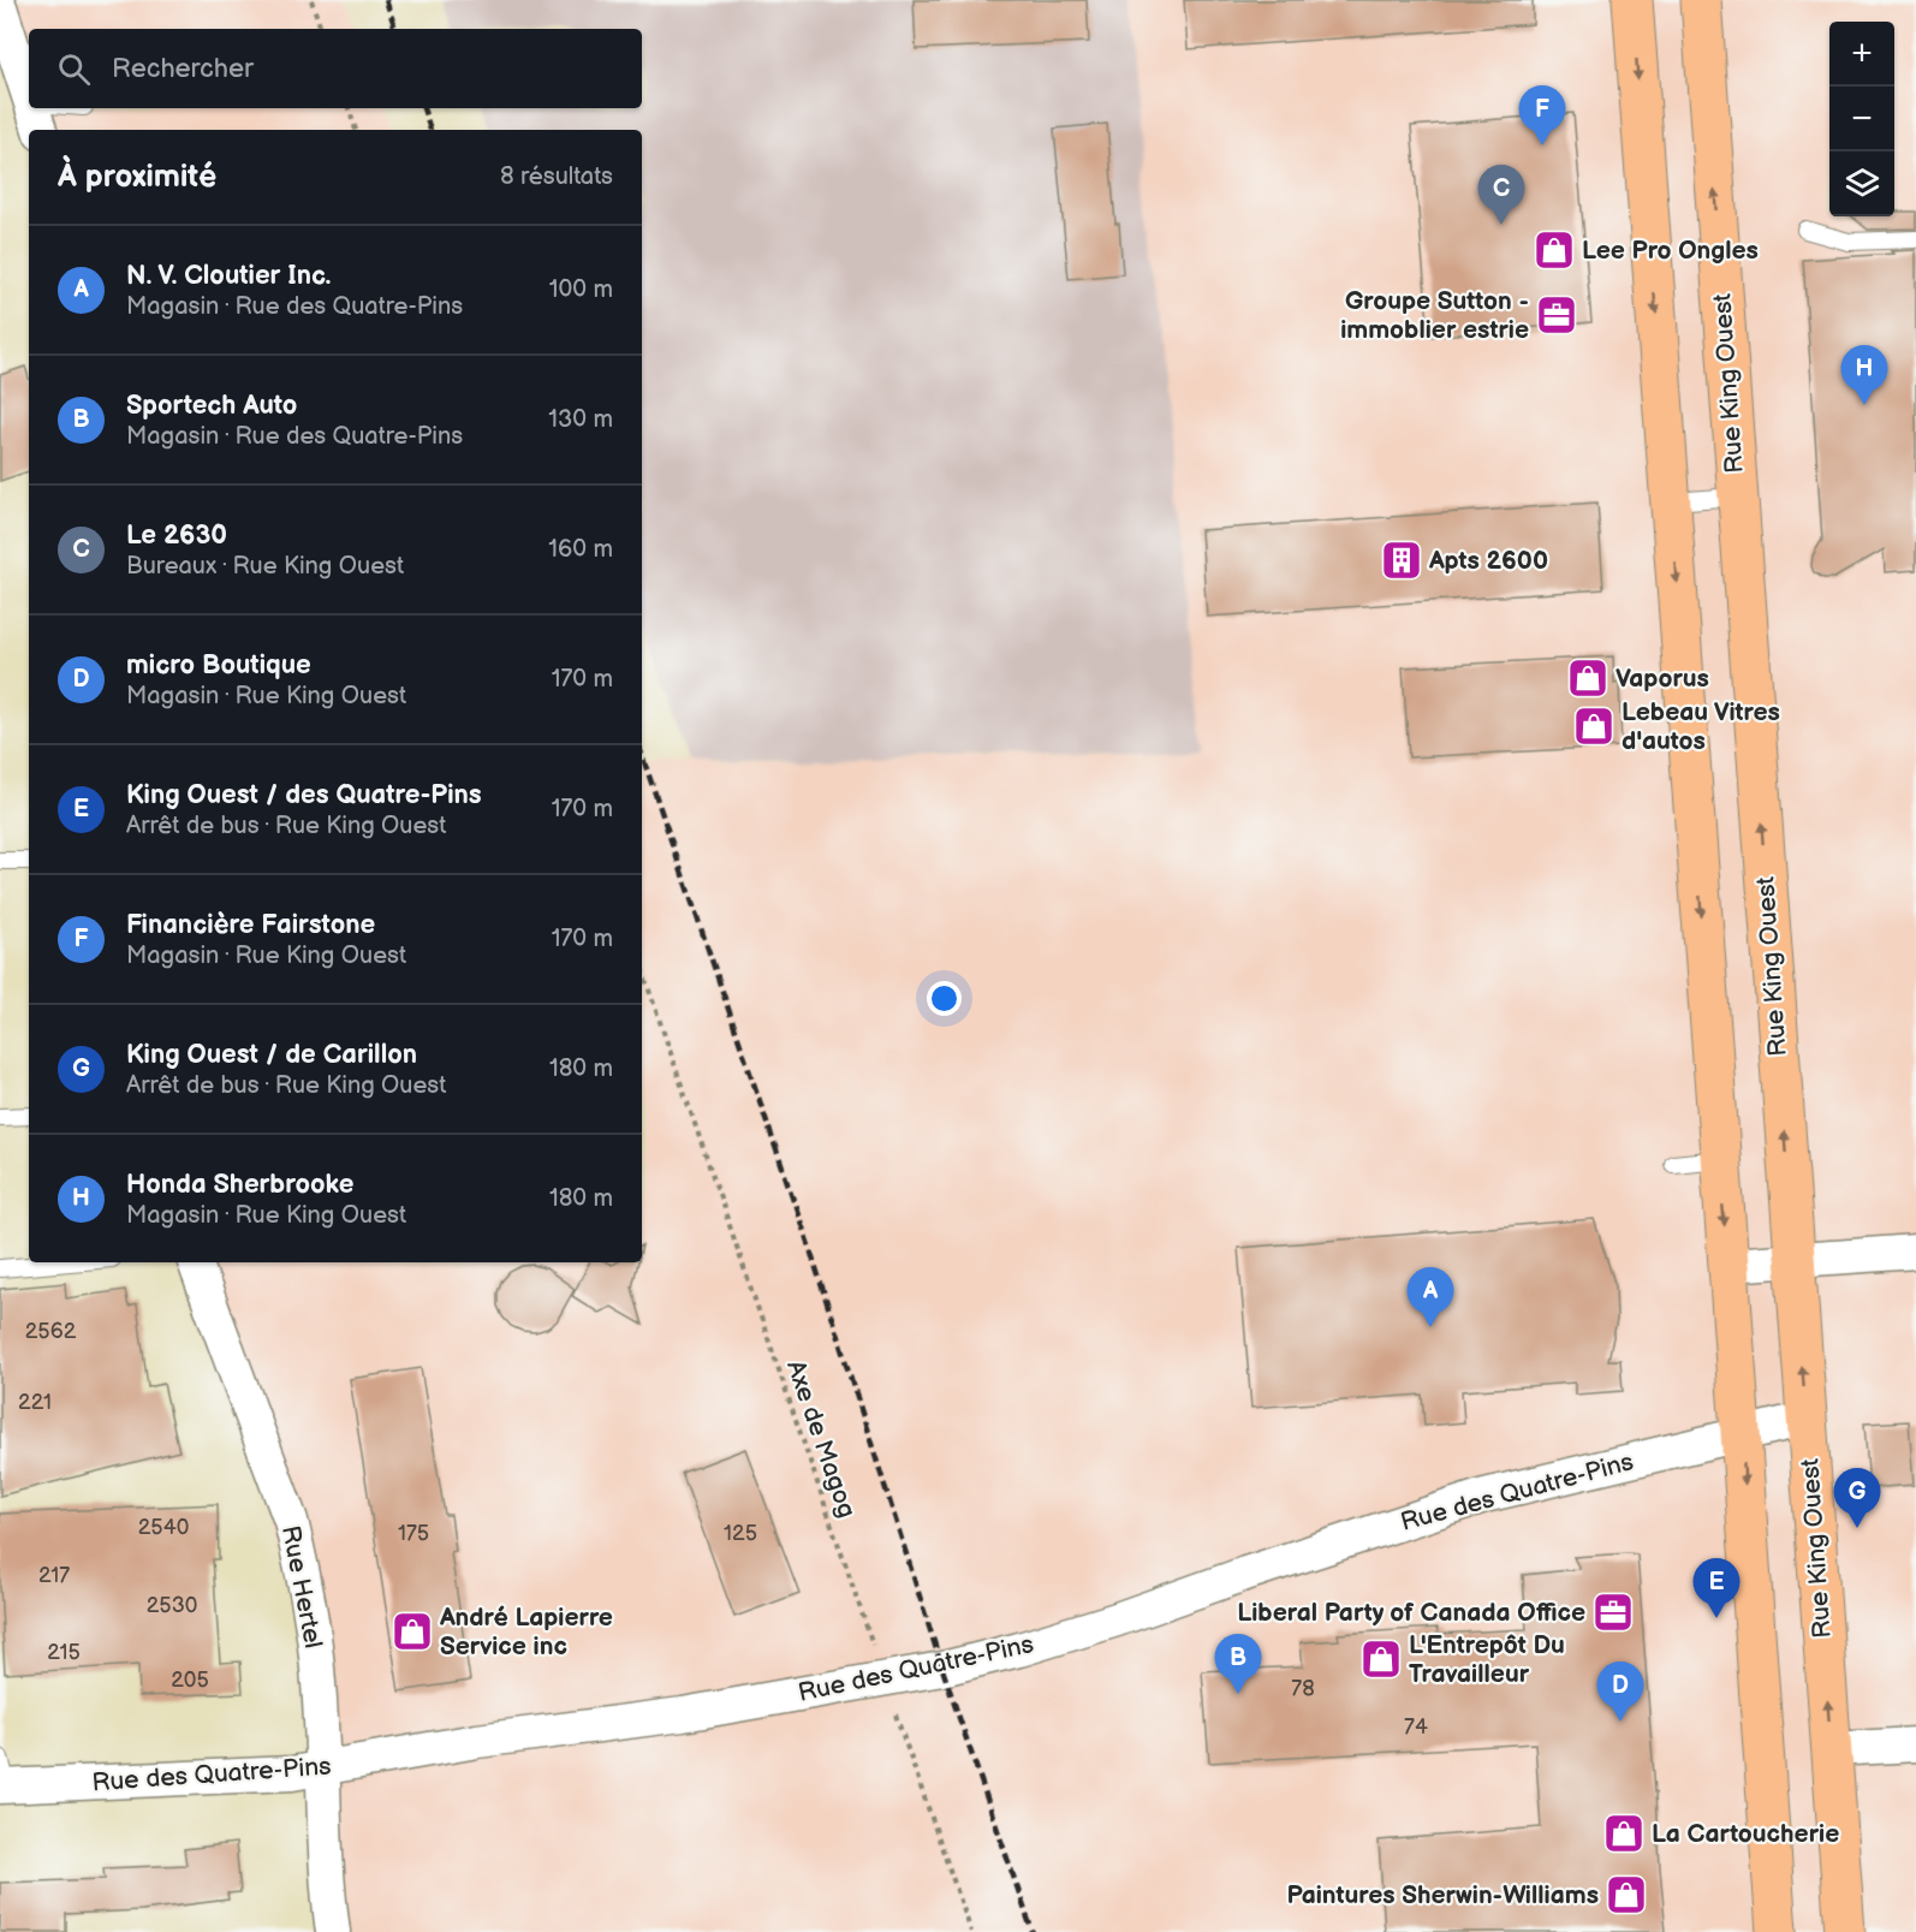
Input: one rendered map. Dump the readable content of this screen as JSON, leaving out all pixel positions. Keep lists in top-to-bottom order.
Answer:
{
  "streets": {
    "main road": ["Rue King Ouest"],
    "street": ["Rue des Quatre-Pins", "Rue Hertel"],
    "path": ["Axe de Magog"]
  },
  "crossings": [
    ["Rue King Ouest", "Rue des Quatre-Pins"],
    ["Axe de Magog", "Rue des Quatre-Pins"],
    ["Rue des Quatre-Pins", "Rue Hertel"]
  ],
  "places": {
    "shop": [
      "Lee Pro Ongles",
      "Vaporus",
      "Lebeau Vitres d'autos",
      "André Lapierre Service inc",
      "L'Entrepôt Du Travailleur",
      "La Cartoucherie",
      "Paintures Sherwin-Williams"
    ],
    "office": ["Groupe Sutton - immoblier estrie", "Liberal Party of Canada Office"],
    "building": ["Apts 2600"]
  },
  "house_numbers": [
    "2562",
    "221",
    "2540",
    "175",
    "125",
    "217",
    "2530",
    "215",
    "205",
    "78",
    "74"
  ],
  "page": {
    "map_buttons": ["+", "−"],
    "search": "Rechercher",
    "pins": [
      "F",
      "C",
      "H",
      "A",
      "G",
      "E",
      "B",
      "D"
    ],
    "heading": ["À proximité", "8 résultats"],
    "list": [
      {
        "mark": "A",
        "name": "N. V. Cloutier Inc.",
        "note": "Magasin · Rue des Quatre-Pins",
        "value": "100 m"
      },
      {
        "mark": "B",
        "name": "Sportech Auto",
        "note": "Magasin · Rue des Quatre-Pins",
        "value": "130 m"
      },
      {
        "mark": "C",
        "name": "Le 2630",
        "note": "Bureaux · Rue King Ouest",
        "value": "160 m"
      },
      {
        "mark": "D",
        "name": "micro Boutique",
        "note": "Magasin · Rue King Ouest",
        "value": "170 m"
      },
      {
        "mark": "E",
        "name": "King Ouest / des Quatre-Pins",
        "note": "Arrêt de bus · Rue King Ouest",
        "value": "170 m"
      },
      {
        "mark": "F",
        "name": "Financière Fairstone",
        "note": "Magasin · Rue King Ouest",
        "value": "170 m"
      },
      {
        "mark": "G",
        "name": "King Ouest / de Carillon",
        "note": "Arrêt de bus · Rue King Ouest",
        "value": "180 m"
      },
      {
        "mark": "H",
        "name": "Honda Sherbrooke",
        "note": "Magasin · Rue King Ouest",
        "value": "180 m"
      }
    ]
  }
}
